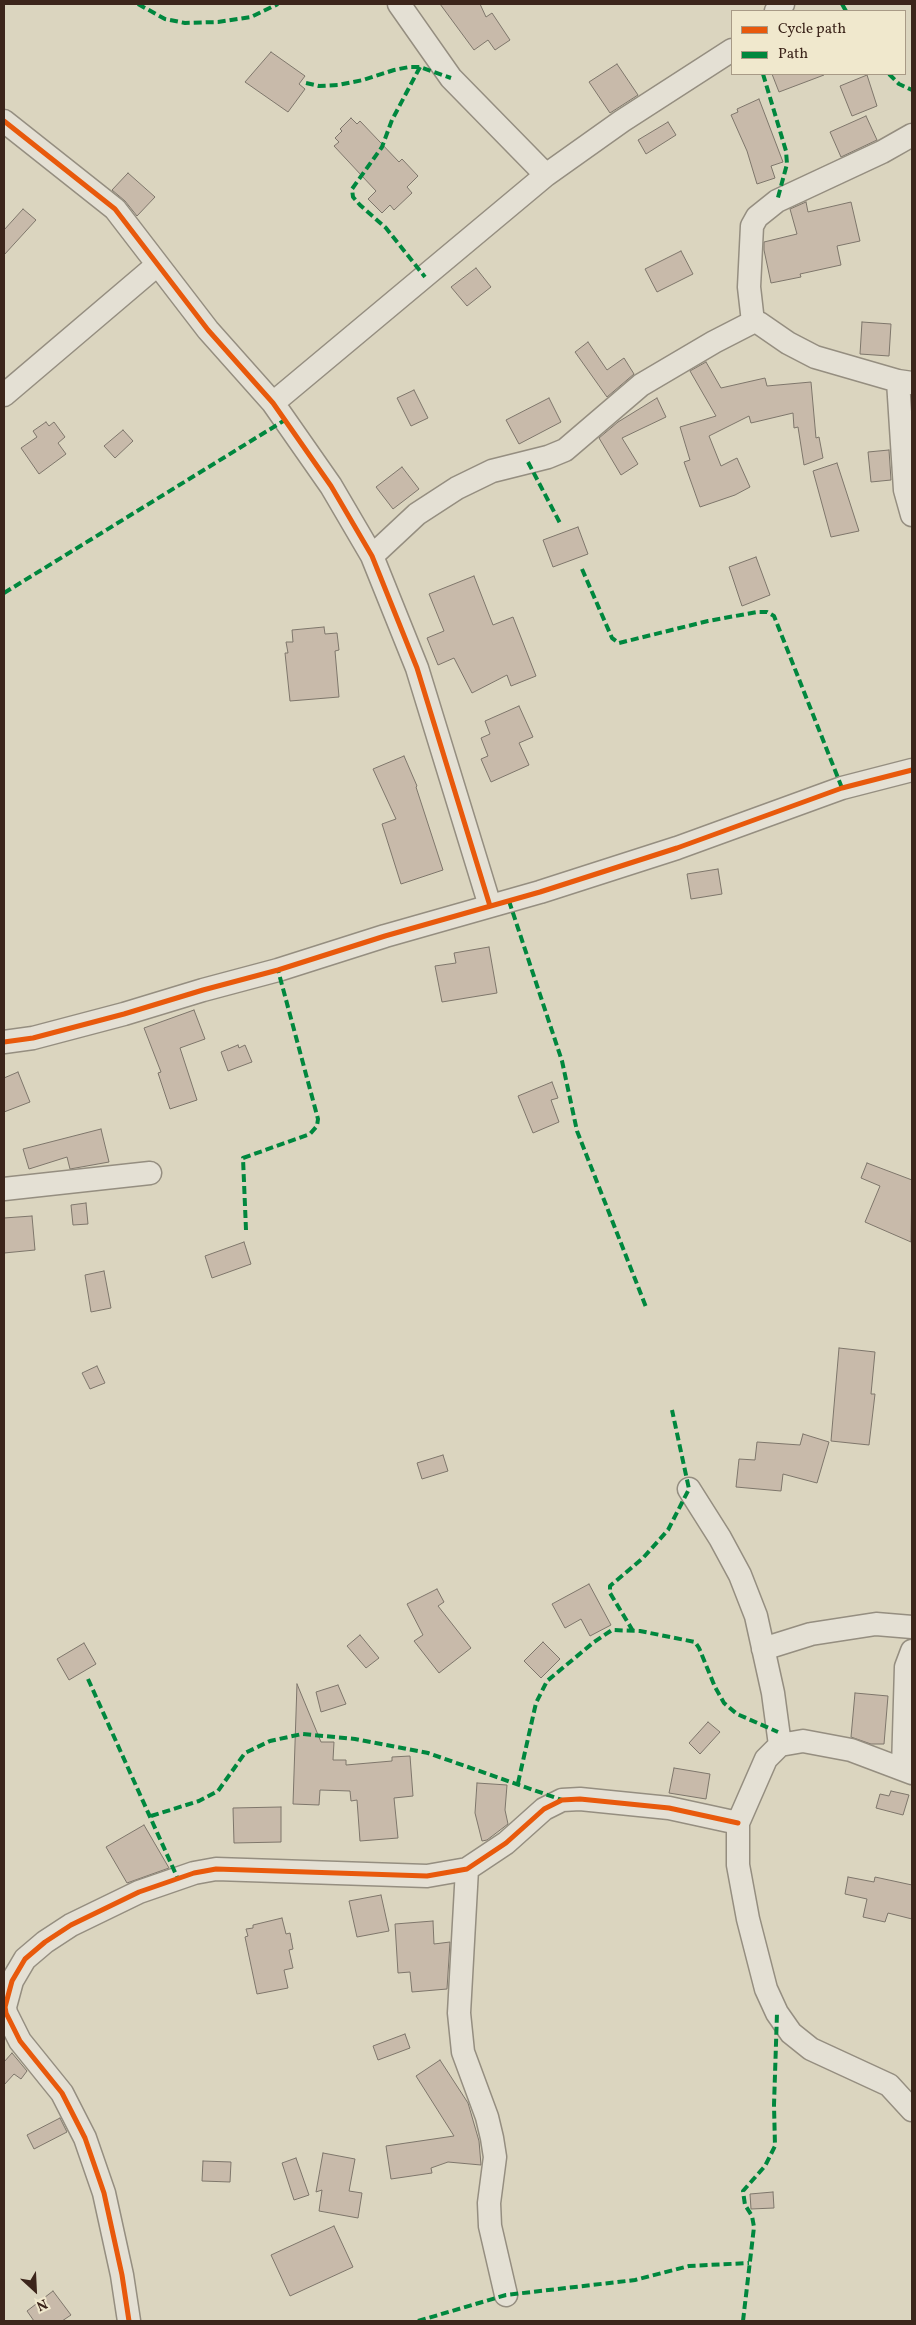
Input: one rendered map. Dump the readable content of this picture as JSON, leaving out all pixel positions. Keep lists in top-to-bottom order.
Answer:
{
  "legend": ["Cycle path", "Path"],
  "north": "bottom right"
}
